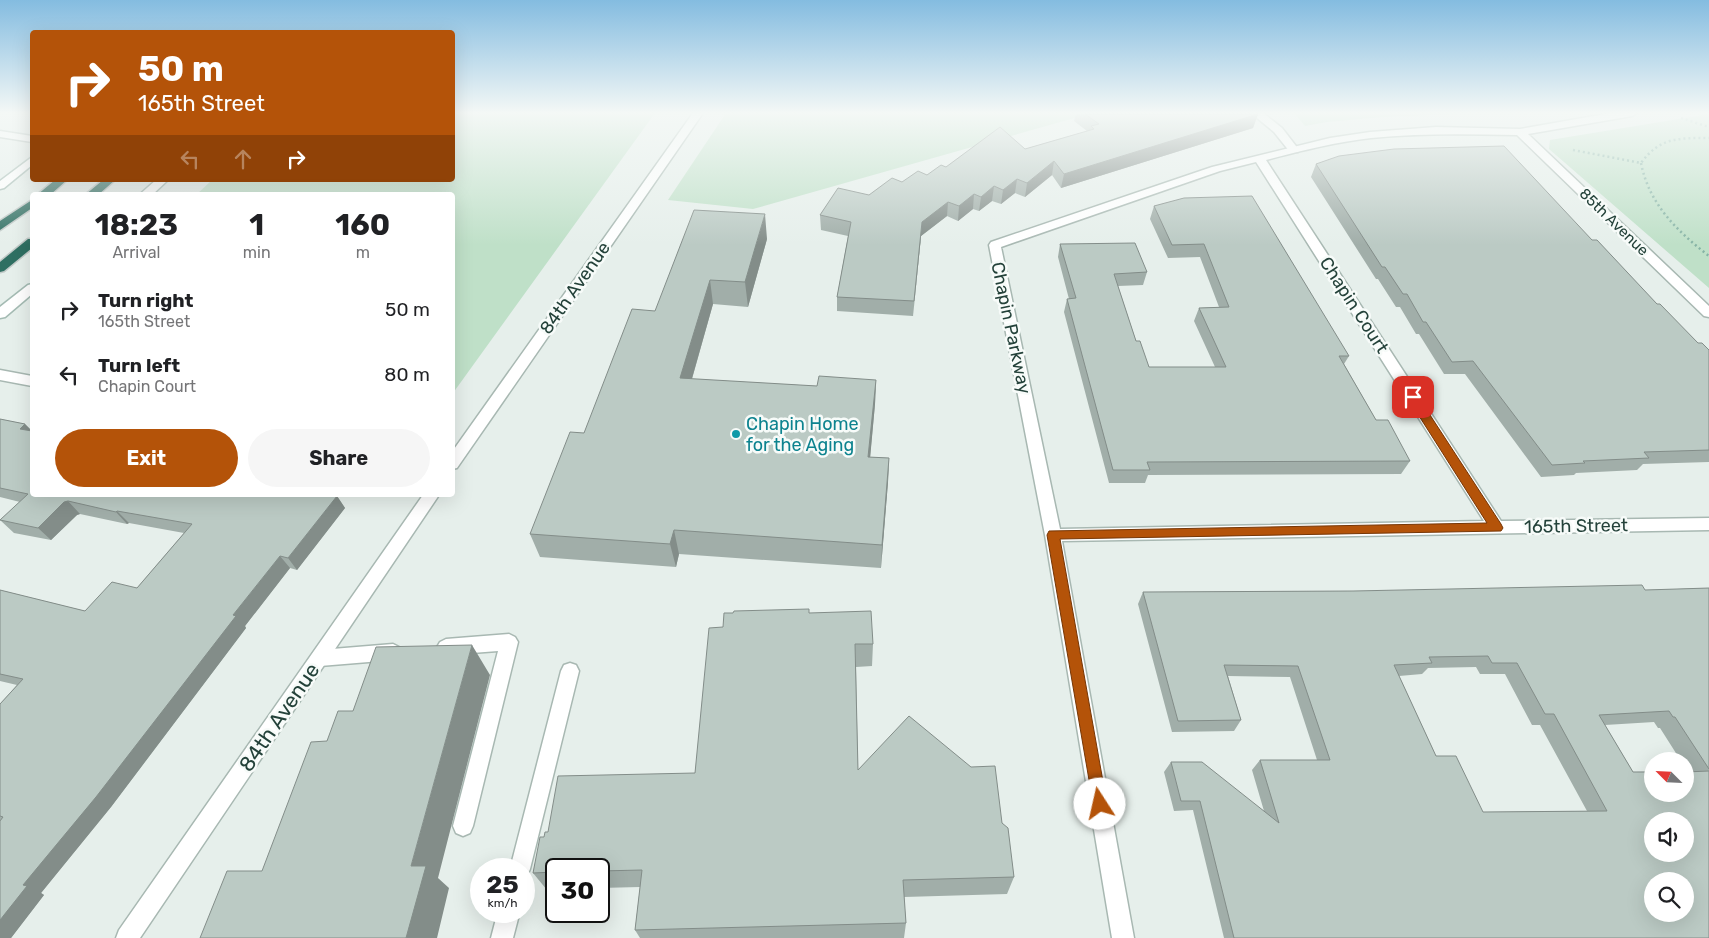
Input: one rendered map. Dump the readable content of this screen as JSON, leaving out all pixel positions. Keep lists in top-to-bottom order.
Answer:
{
  "streets": {
    "street": [
      "85th Avenue",
      "84th Avenue",
      "Chapin Court",
      "Chapin Parkway",
      "165th Street"
    ]
  },
  "crossings": [
    ["Chapin Court", "Chapin Parkway"],
    ["Chapin Court", "165th Street"],
    ["Chapin Parkway", "165th Street"]
  ],
  "places": ["Chapin Home for the Aging"],
  "north": "top left",
  "page": {
    "turn": ["50 m", "165th Street"],
    "eta": [
      "18:23",
      "Arrival",
      "1",
      "min",
      "160",
      "m"
    ],
    "list": [
      {
        "name": "Turn right",
        "note": "165th Street",
        "value": "50 m"
      },
      {
        "name": "Turn left",
        "note": "Chapin Court",
        "value": "80 m"
      }
    ],
    "buttons": ["Exit", "Share"],
    "speed": "25 km/h",
    "limit": "30"
  }
}
